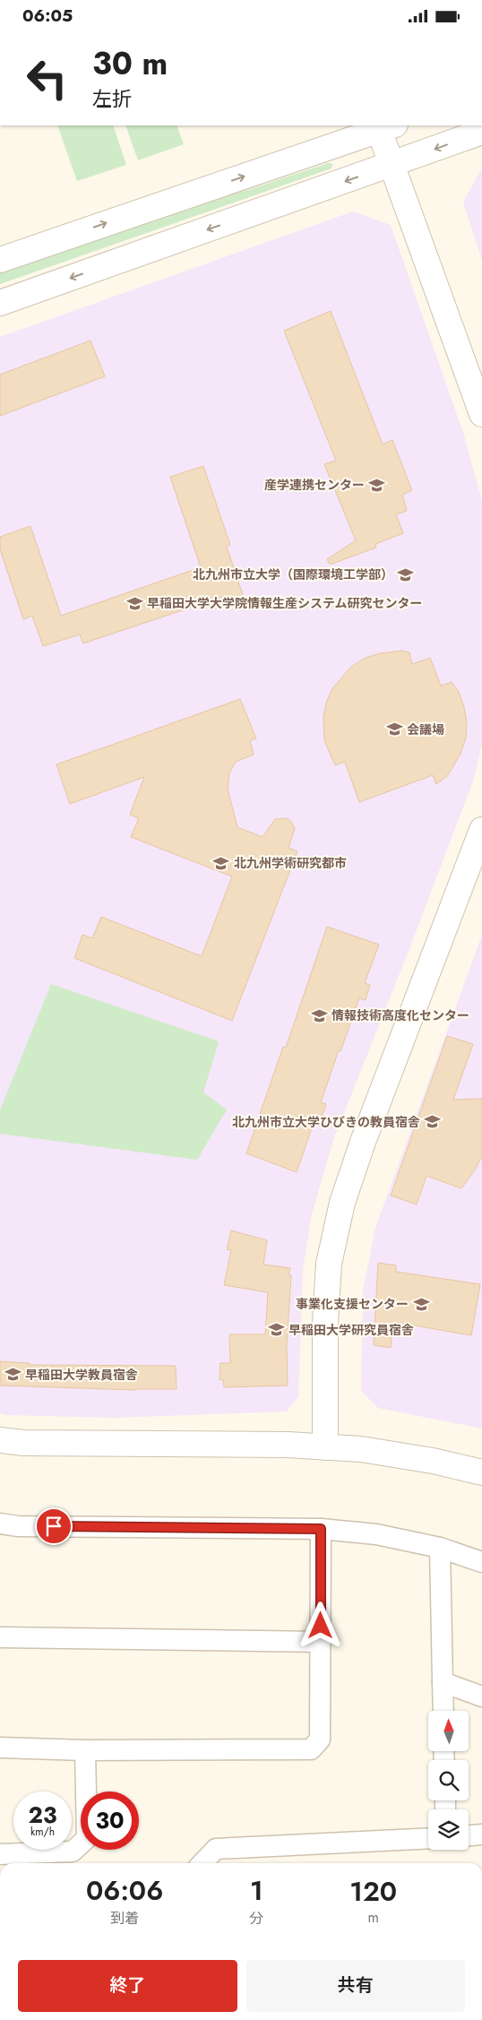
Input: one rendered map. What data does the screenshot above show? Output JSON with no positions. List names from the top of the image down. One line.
{"places":{"school or university":["産学連携センター","北九州市立大学（国際環境工学部）","早稲田大学大学院情報生産システム研究センター","会議場","北九州学術研究都市","情報技術高度化センター","北九州市立大学ひびきの教員宿舎","事業化支援センター","早稲田大学研究員宿舎","早稲田大学教員宿舎"]},"north":"top","page":{"status":"06:05","turn":["30 m","左折"],"speed":"23 km/h","limit":"30","eta":["06:06","到着","1","分","120","m"],"buttons":["終了","共有"]}}
